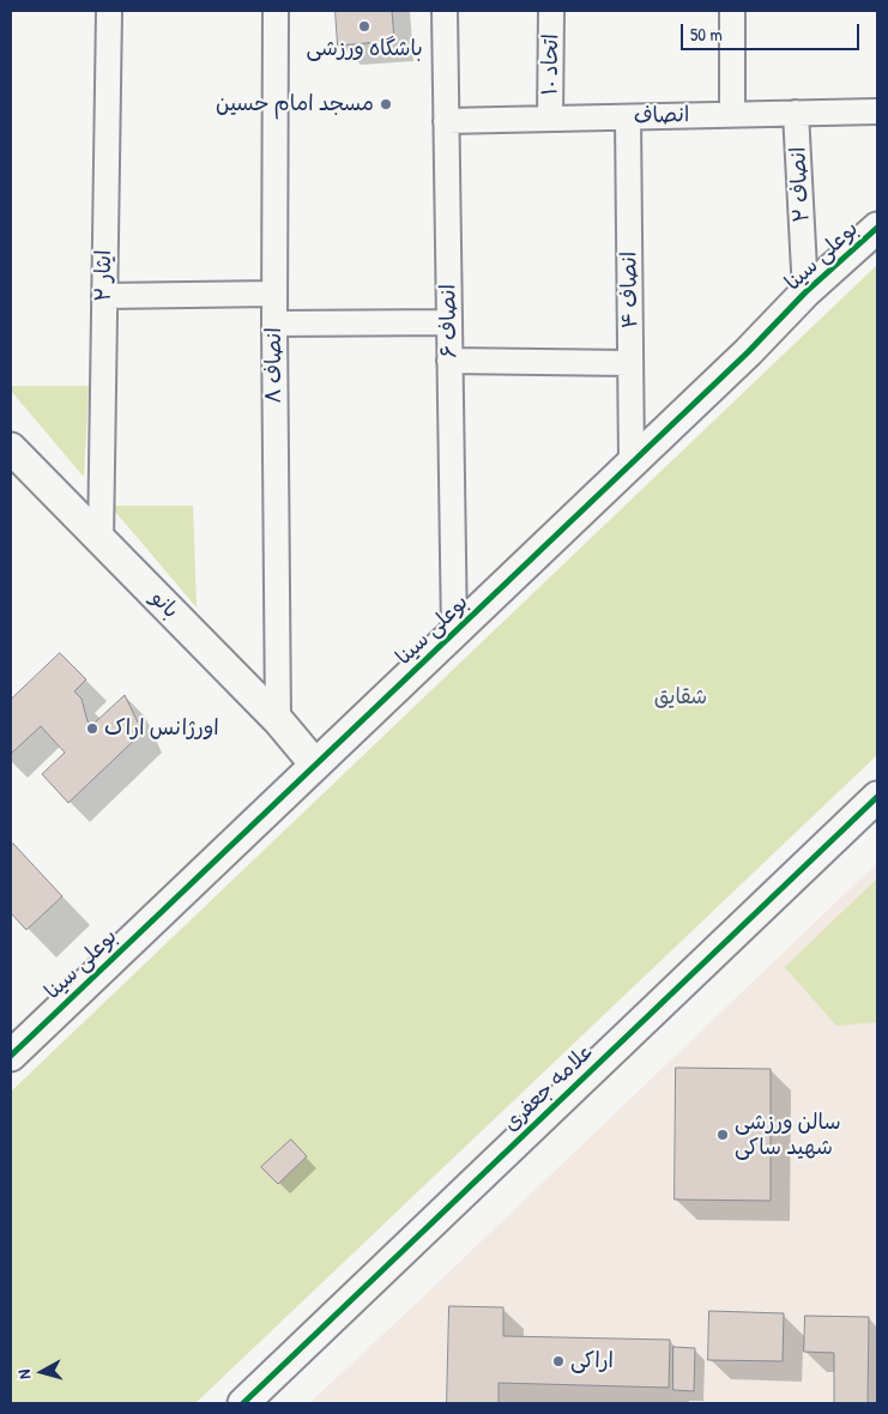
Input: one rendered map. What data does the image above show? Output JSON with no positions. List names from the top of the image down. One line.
{"streets":{"street":["اتحاد ۱۰","انصاف","انصاف ۲","بوعلی سینا","ایثار ۲","انصاف ۴","انصاف ۶","انصاف ۸","بانو","علامه جعفری"]},"crossings":[["اتحاد ۱۰","انصاف"],["انصاف","انصاف ۲"],["انصاف","انصاف ۴"],["انصاف","انصاف ۶"],["انصاف ۲","بوعلی سینا"],["بوعلی سینا","انصاف ۴"],["بوعلی سینا","انصاف ۶"],["بوعلی سینا","بانو"],["ایثار ۲","بانو"],["انصاف ۸","بانو"]],"parks":["شقایق"],"places":["باشگاه ورزشی","مسجد امام حسین","اورژانس اراک","سالن ورزشی شهید ساکی","اراکی"],"scale_bar":"50 m","north":"left"}
